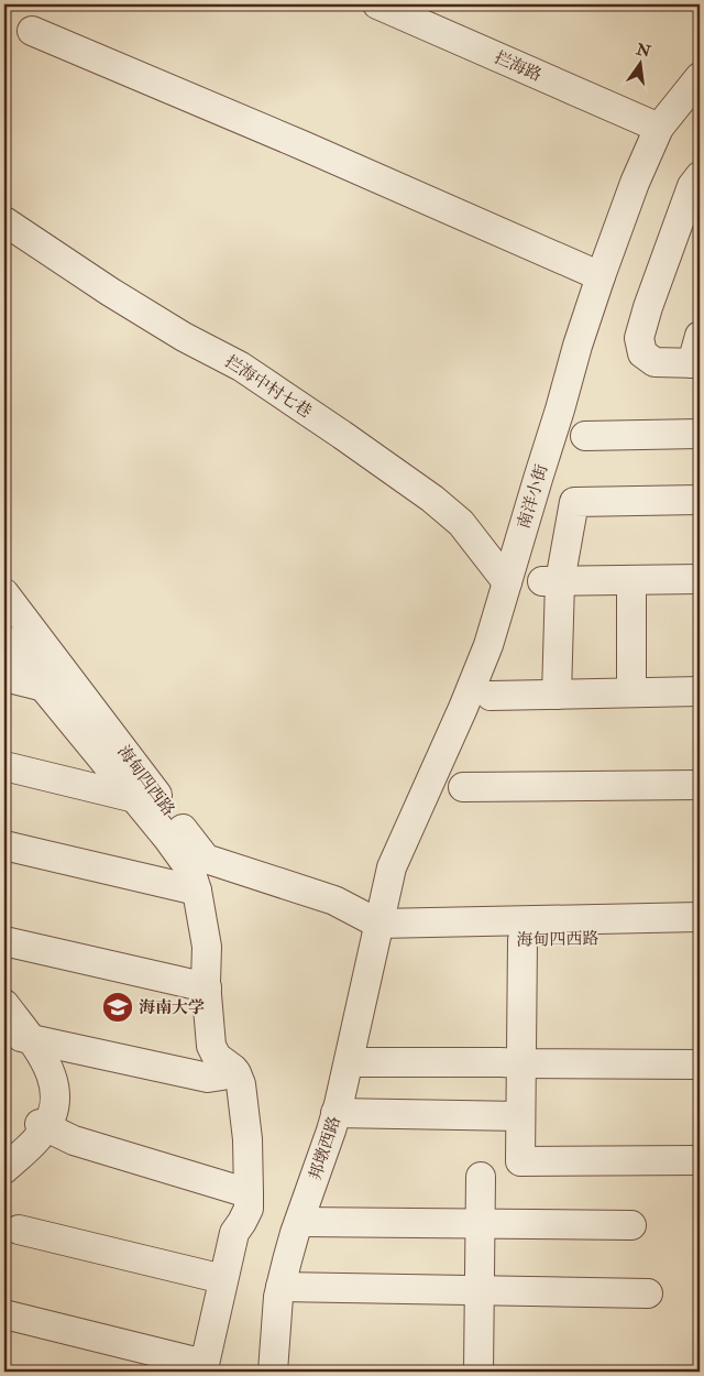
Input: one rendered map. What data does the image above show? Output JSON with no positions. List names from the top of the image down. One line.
{"streets":{"street":["拦海路","拦海中村七巷","南洋小街","海甸四西路","邦墩西路"]},"crossings":[["拦海路","南洋小街"],["拦海中村七巷","南洋小街"],["南洋小街","海甸四西路"],["南洋小街","邦墩西路"],["海甸四西路","邦墩西路"]],"places":{"school or university":["海南大学"]},"north":"top"}
